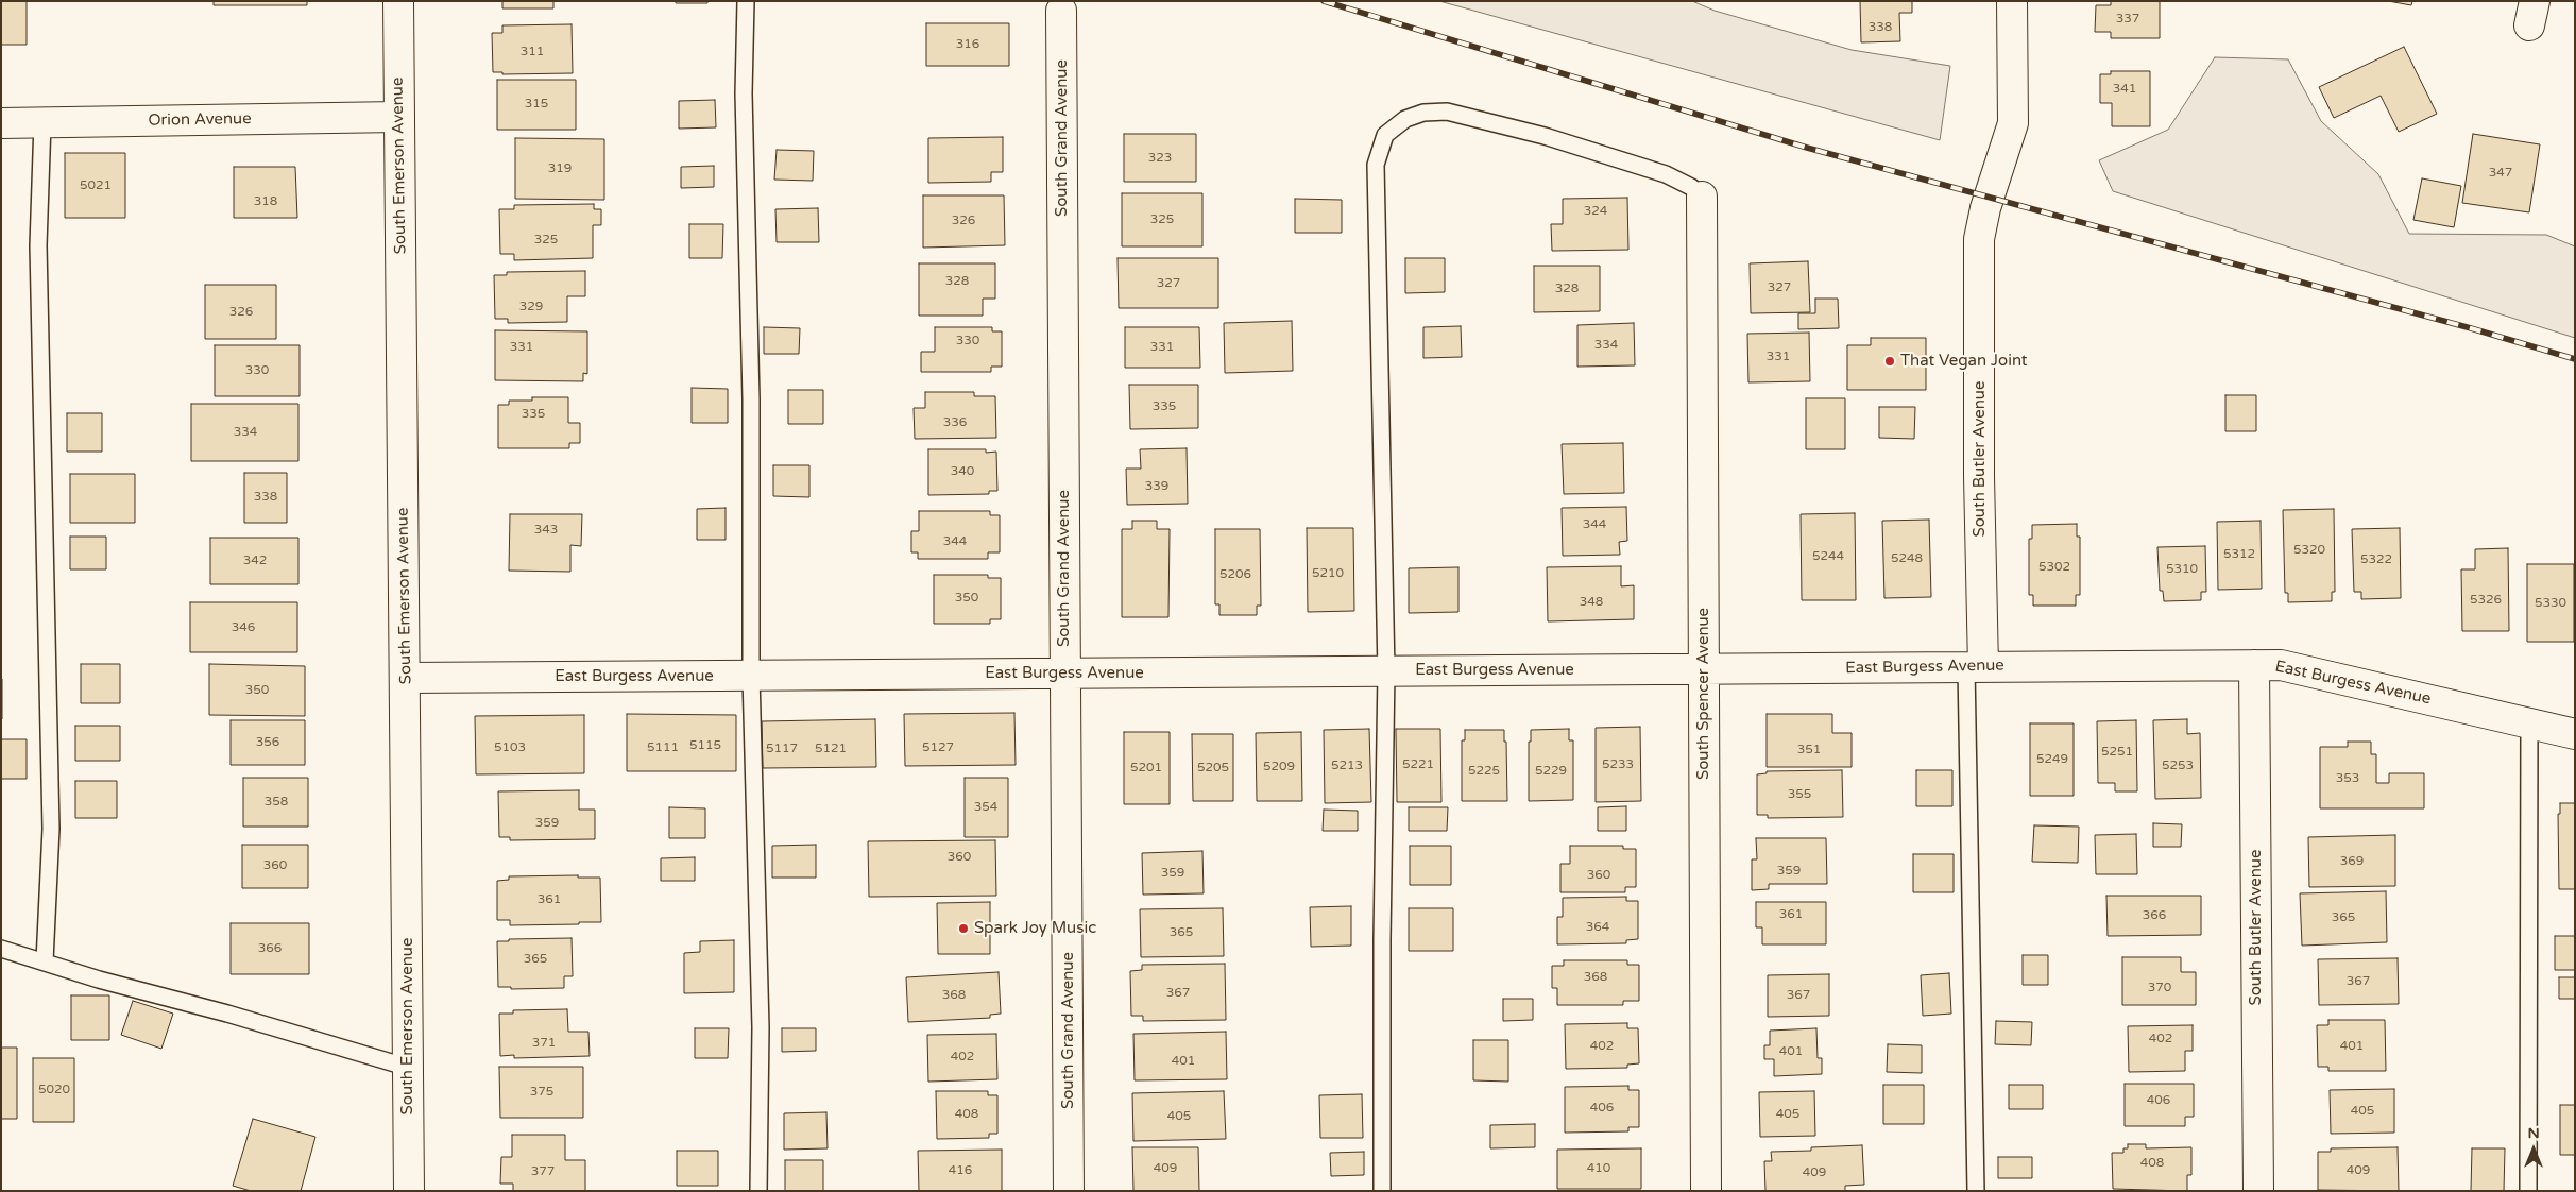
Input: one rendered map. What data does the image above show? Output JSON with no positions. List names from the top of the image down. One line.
{"streets":{"street":["Orion Avenue","South Grand Avenue","South Emerson Avenue","South Butler Avenue","East Burgess Avenue","South Spencer Avenue"]},"crossings":[["Orion Avenue","South Emerson Avenue"],["South Grand Avenue","East Burgess Avenue"],["South Emerson Avenue","East Burgess Avenue"],["South Butler Avenue","East Burgess Avenue"],["East Burgess Avenue","South Spencer Avenue"]],"places":["That Vegan Joint","Spark Joy Music"],"house_numbers":["337","338","316","311","341","315","323","319","347","5021","318","324","325","326","325","328","327","327","328","329","326","330","334","331","331","331","330","335","335","336","334","340","339","338","344","343","344","5320","5312","5244","5248","5322","342","5302","5310","5210","5206","350","5326","348","5330","346","350","356","5115","5103","5111","5127","5117","5121","351","5251","5249","5221","5233","5213","5253","5209","5201","5205","5225","5229","353","355","358","354","359","360","369","360","359","359","360","361","361","366","365","364","365","366","365","368","367","370","367","368","367","402","371","402","401","401","402","401","5020","375","406","406","405","408","405","405","408","409","410","416","409","377","409"],"north":"top"}
